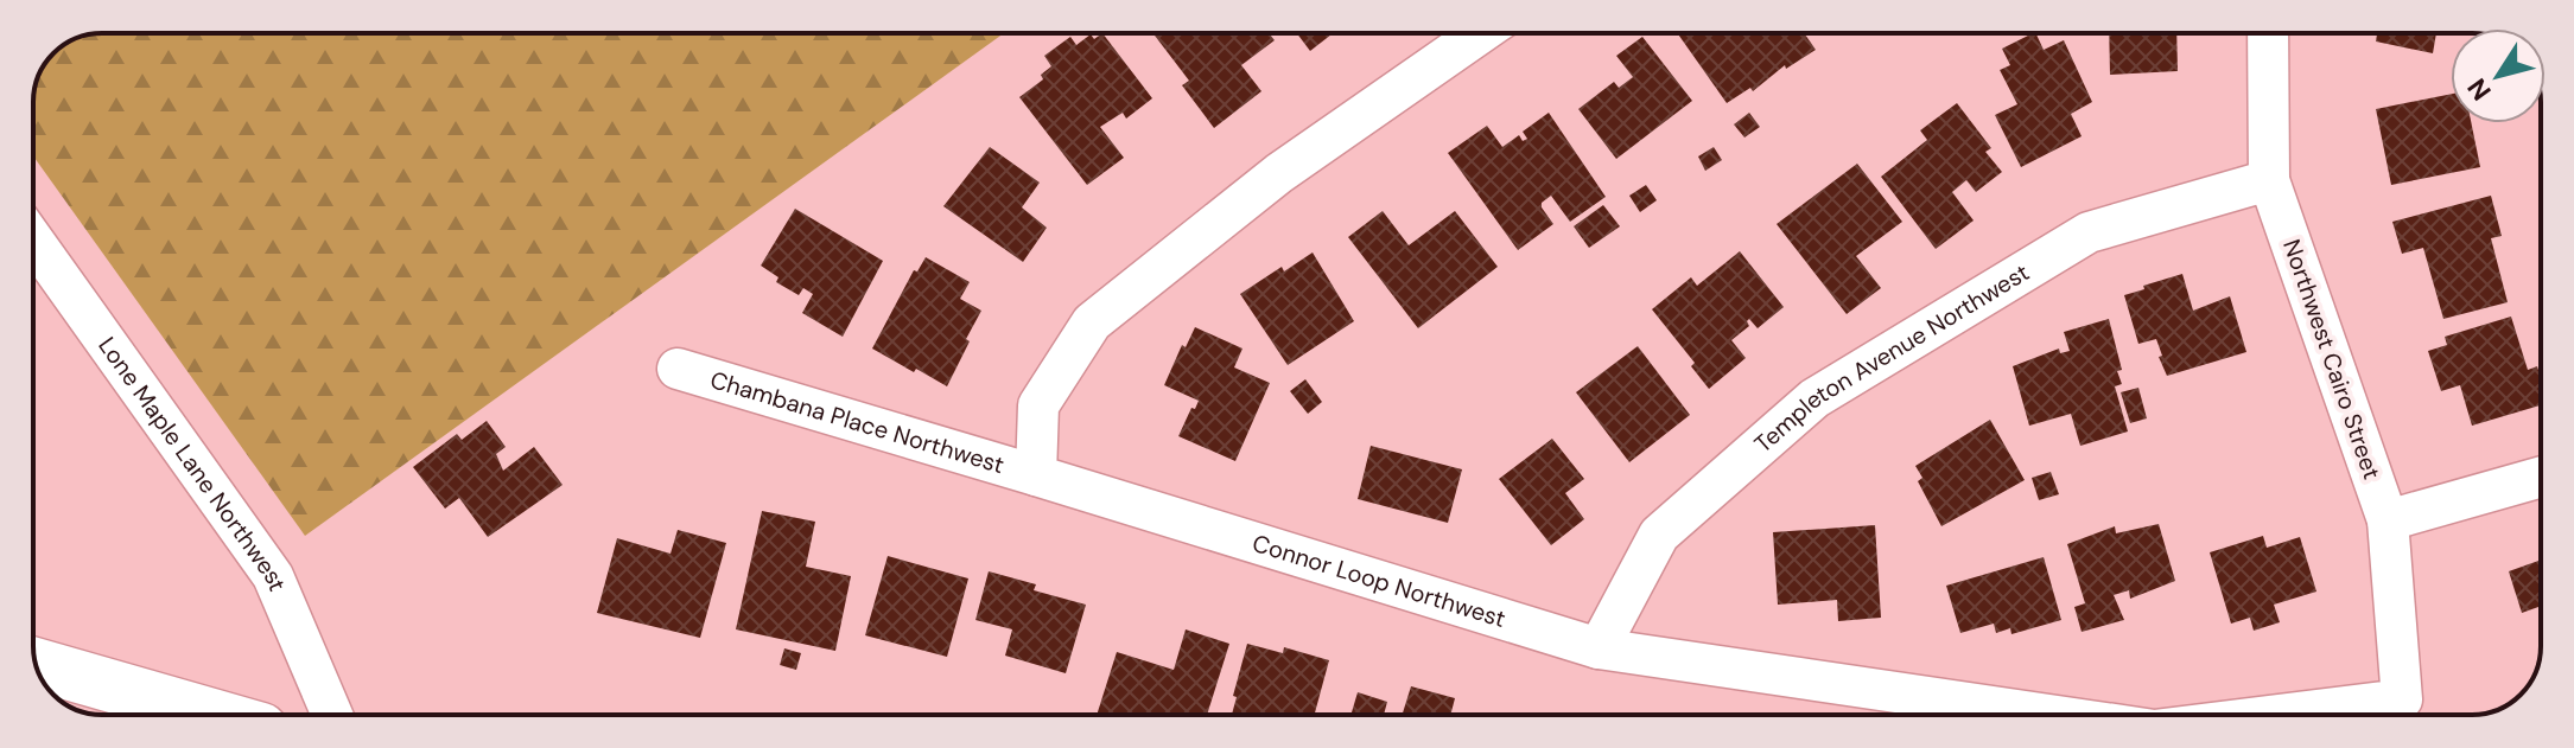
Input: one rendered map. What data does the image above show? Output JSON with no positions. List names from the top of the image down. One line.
{"streets":{"street":["Templeton Avenue Northwest","Northwest Cairo Street","Chambana Place Northwest","Lone Maple Lane Northwest","Connor Loop Northwest"]},"crossings":[["Templeton Avenue Northwest","Northwest Cairo Street"],["Templeton Avenue Northwest","Connor Loop Northwest"],["Northwest Cairo Street","Connor Loop Northwest"],["Chambana Place Northwest","Connor Loop Northwest"]],"north":"bottom left"}
